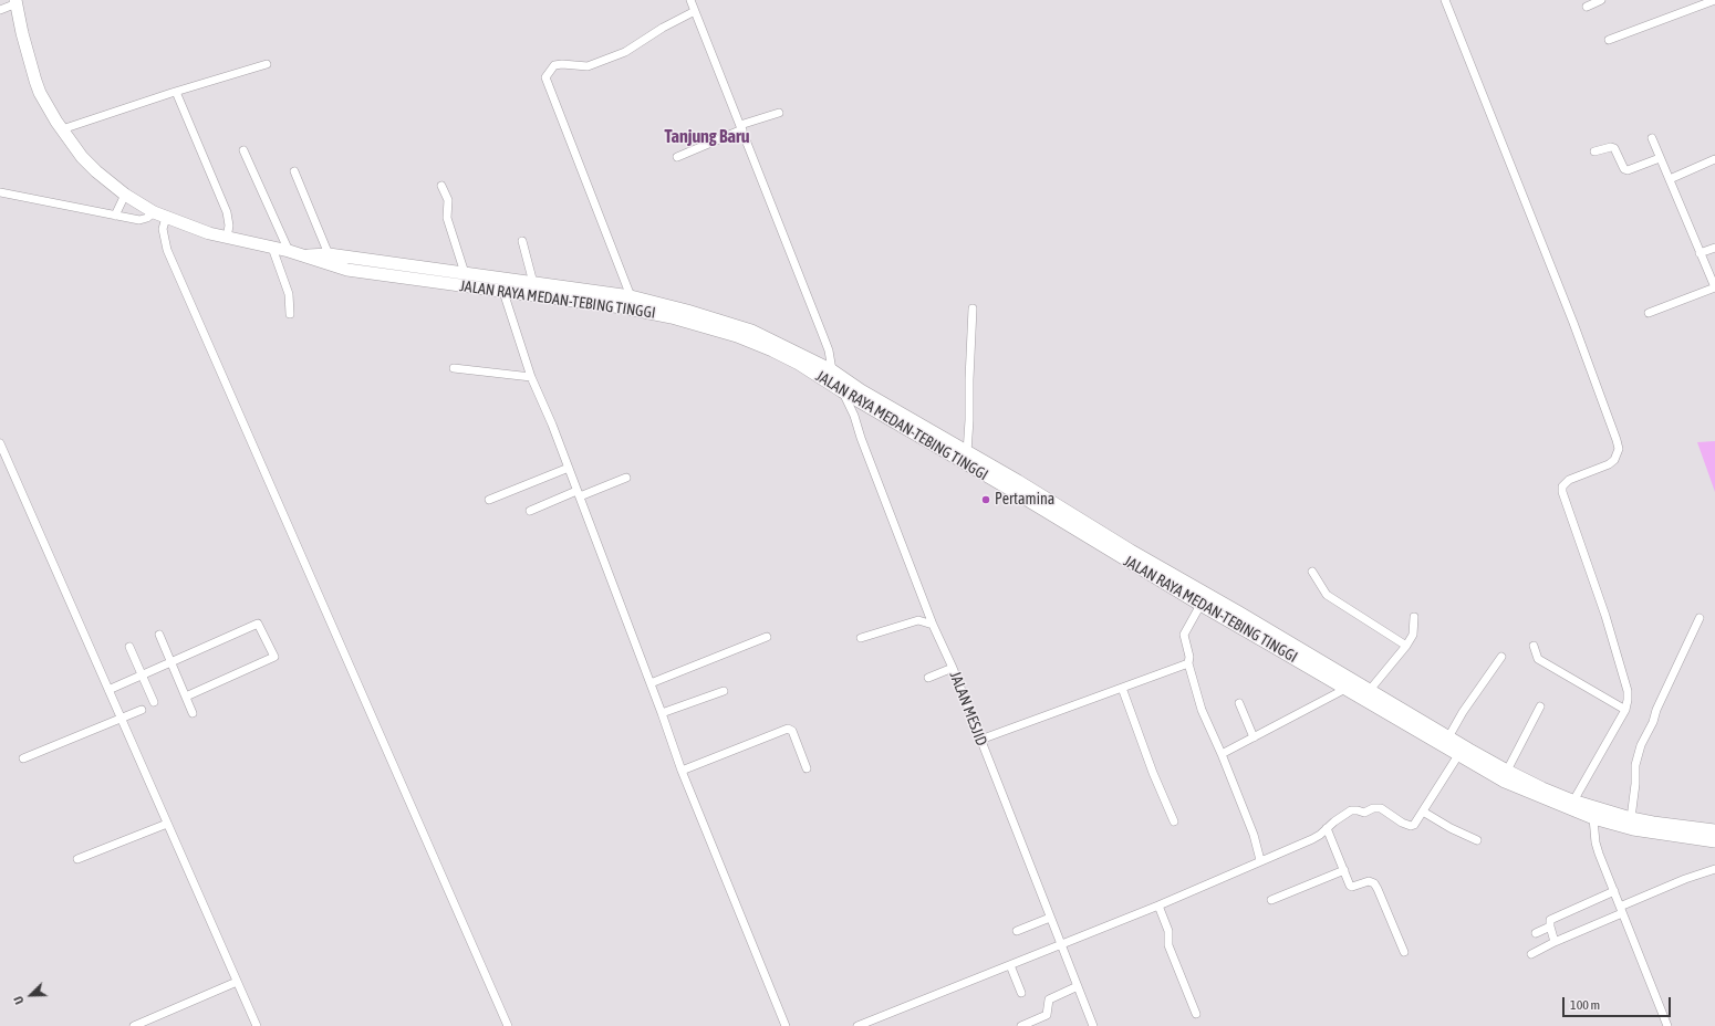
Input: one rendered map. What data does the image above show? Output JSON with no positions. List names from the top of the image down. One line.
{"streets":{"highway":["JALAN RAYA MEDAN-TEBING TINGGI"],"street":["JALAN MESJID"]},"crossings":[["JALAN RAYA MEDAN-TEBING TINGGI","JALAN MESJID"]],"districts":["Tanjung Baru"],"places":["Pertamina"],"scale_bar":"100 m","north":"bottom left"}
